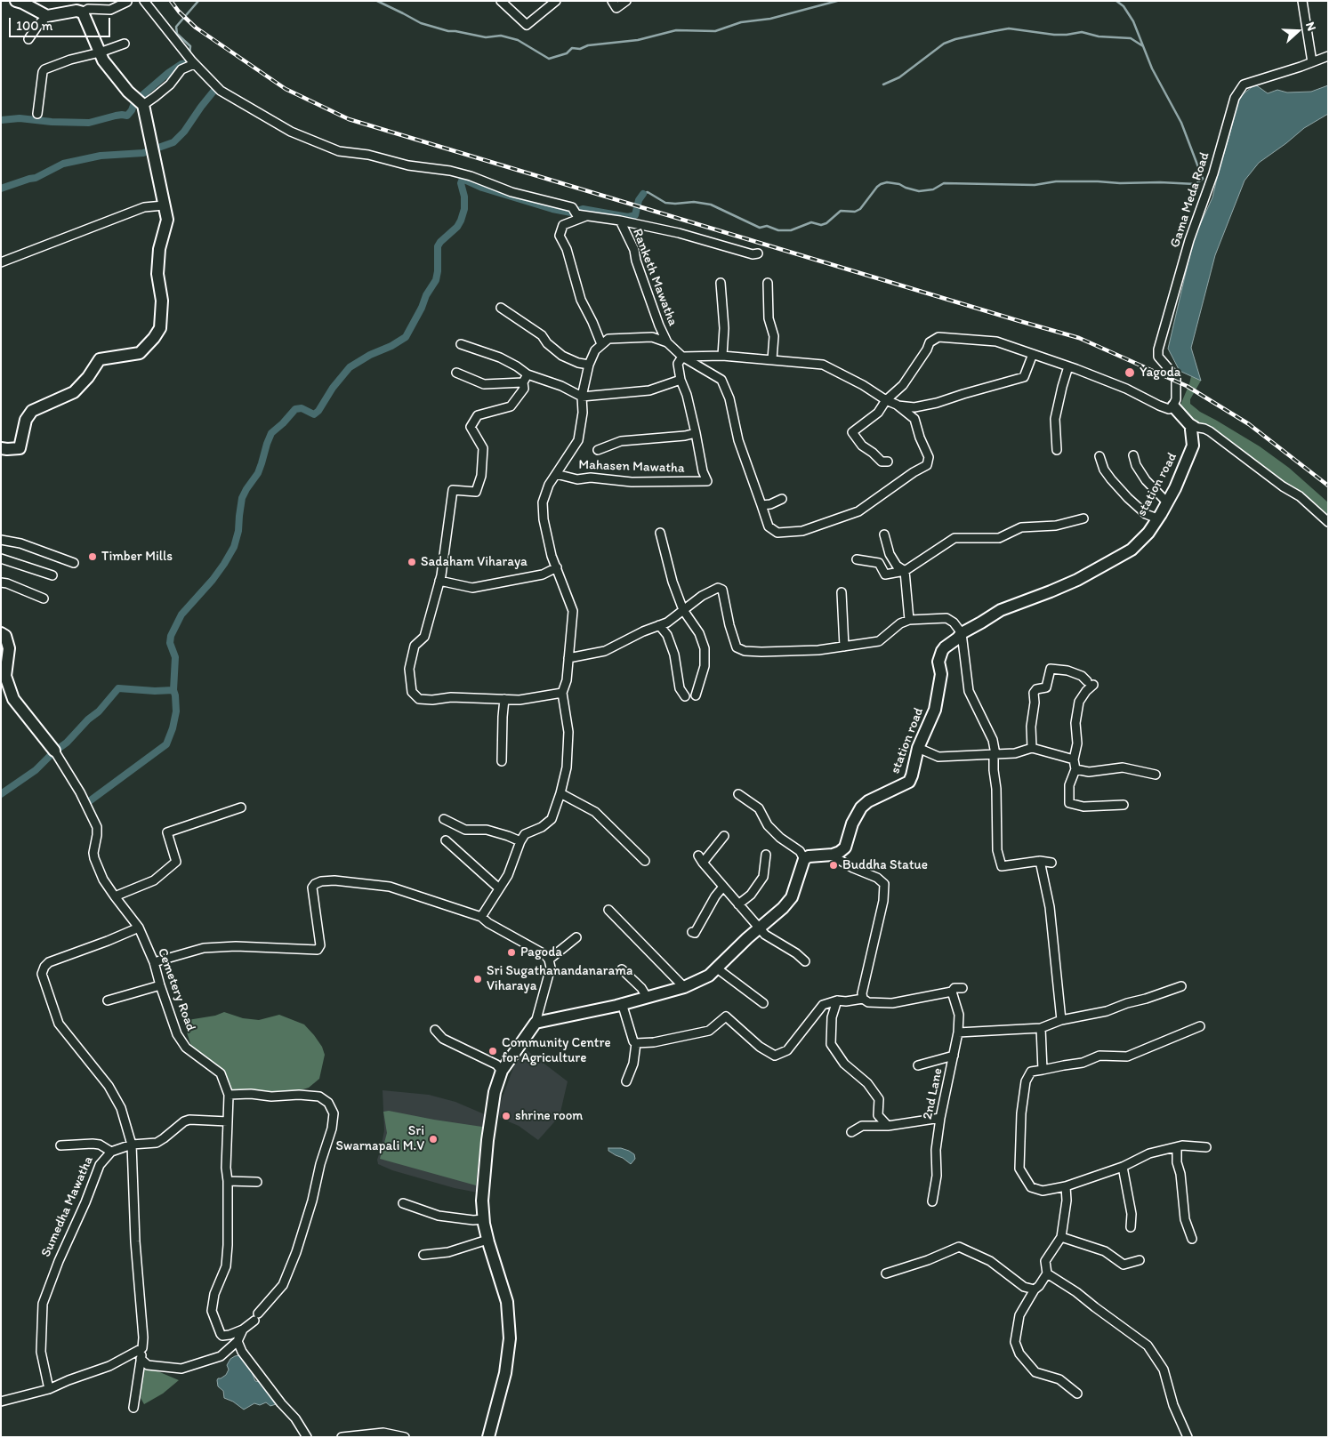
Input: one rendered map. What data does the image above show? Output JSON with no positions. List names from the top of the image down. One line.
{"streets":{"street":["Gama Meda Road","Ranketh Mawatha","Mahasen Mawatha","station road","Cemetery Road","2nd Lane","Sumedha Mawatha"]},"places":["Yagoda","Timber Mills","Sadaham Viharaya","Buddha Statue","Pagoda","Sri Sugathanandanarama Viharaya","Community Centre for Agriculture","shrine room","Sri Swarnapali M.V"],"scale_bar":"100 m","north":"right"}
